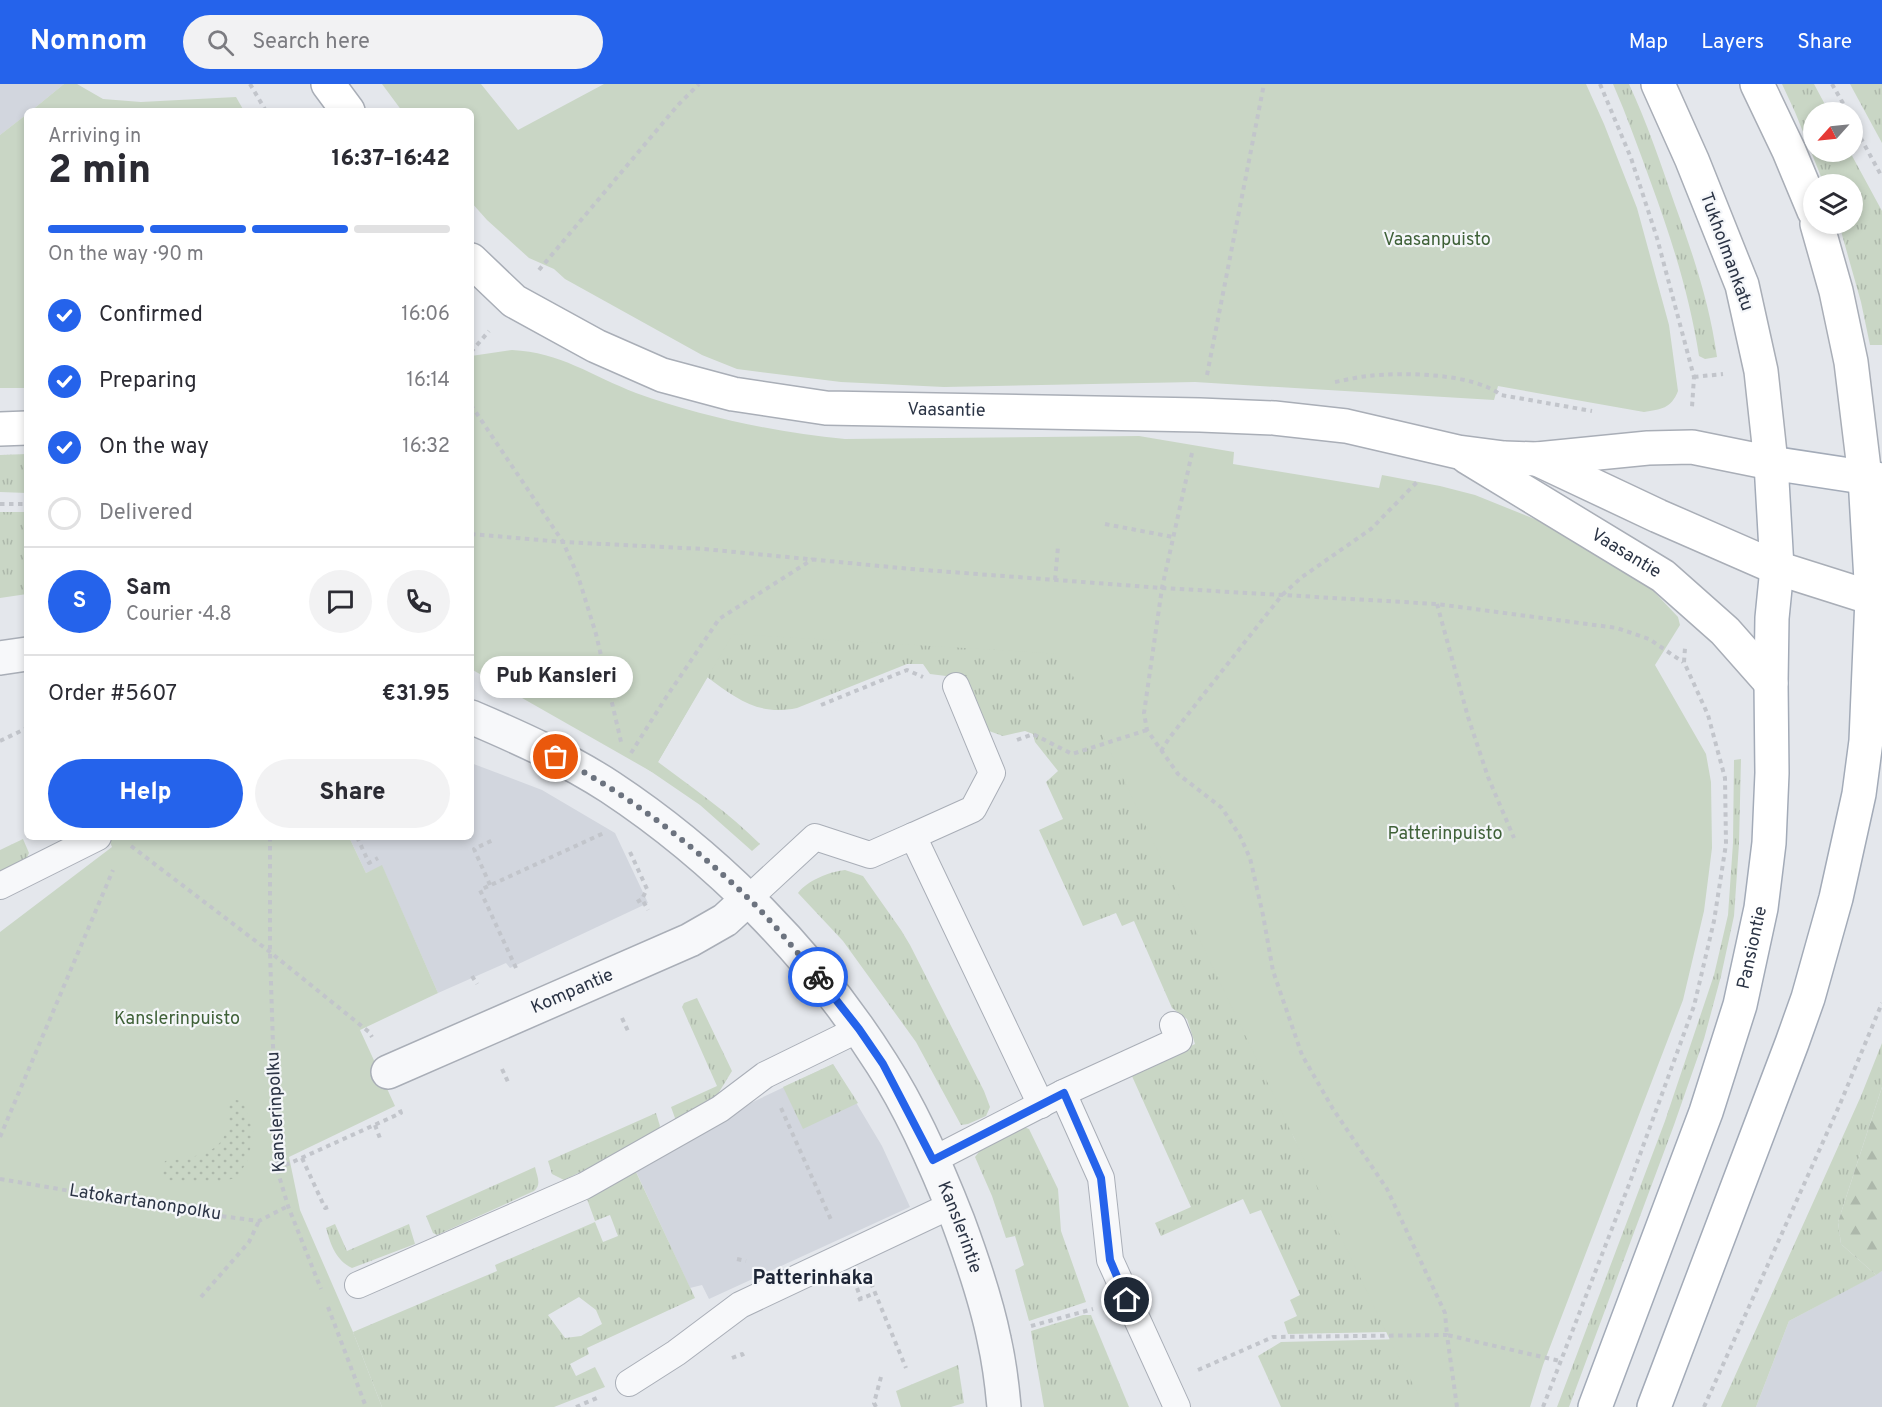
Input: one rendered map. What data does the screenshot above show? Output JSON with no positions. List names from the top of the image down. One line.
{"streets":{"main road":["Tukholmankatu","Vaasantie","Pansiontie"],"street":["Kompantie","Kanslerintie"],"path":["Kanslerinpolku","Latokartanonpolku"]},"crossings":[["Tukholmankatu","Vaasantie"],["Tukholmankatu","Pansiontie"],["Vaasantie","Pansiontie"],["Kompantie","Kanslerintie"]],"districts":["Patterinhaka"],"parks":["Vaasanpuisto","Patterinpuisto","Kanslerinpuisto"],"places":["Pub Kansleri"],"north":"bottom left","page":{"header":"Nomnom","search":"Search here","nav":["Map","Layers","Share"],"heading":["2 min","Arriving in","16:37–16:42"],"panel":["Sam","Courier · 4.8","Order #5607","€31.95"],"bar":"On the way · 90 m","list":[["Confirmed","16:06"],["Preparing","16:14"],["On the way","16:32"],"Delivered"],"round":"S","bubble":"Pub Kansleri","buttons":["Help","Share"]}}
